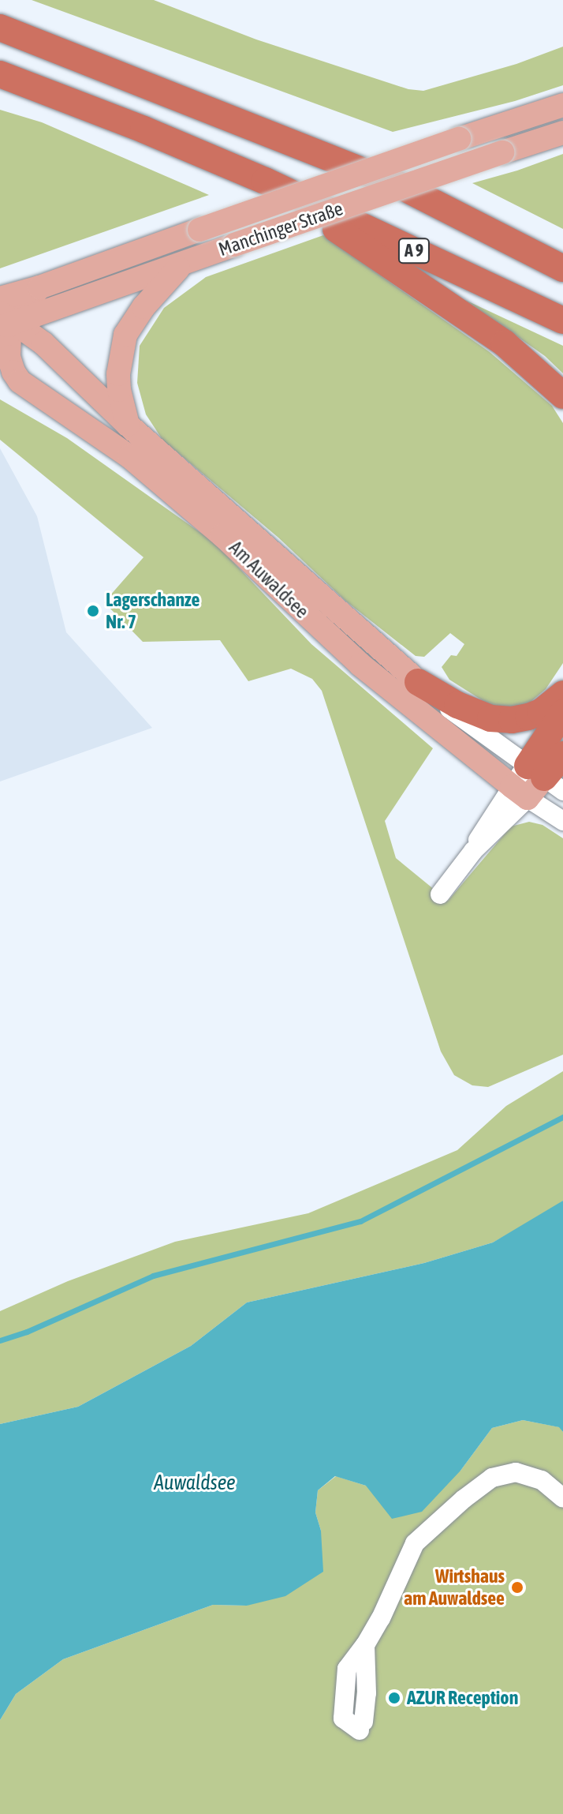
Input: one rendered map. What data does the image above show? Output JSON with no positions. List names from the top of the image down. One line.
{"streets":{"highway":["A 9"],"main road":["Manchinger Straße","Am Auwaldsee"]},"crossings":[["Manchinger Straße","Am Auwaldsee"]],"water":["Auwaldsee"],"places":["Lagerschanze Nr. 7","Wirtshaus am Auwaldsee","AZUR Reception"]}
